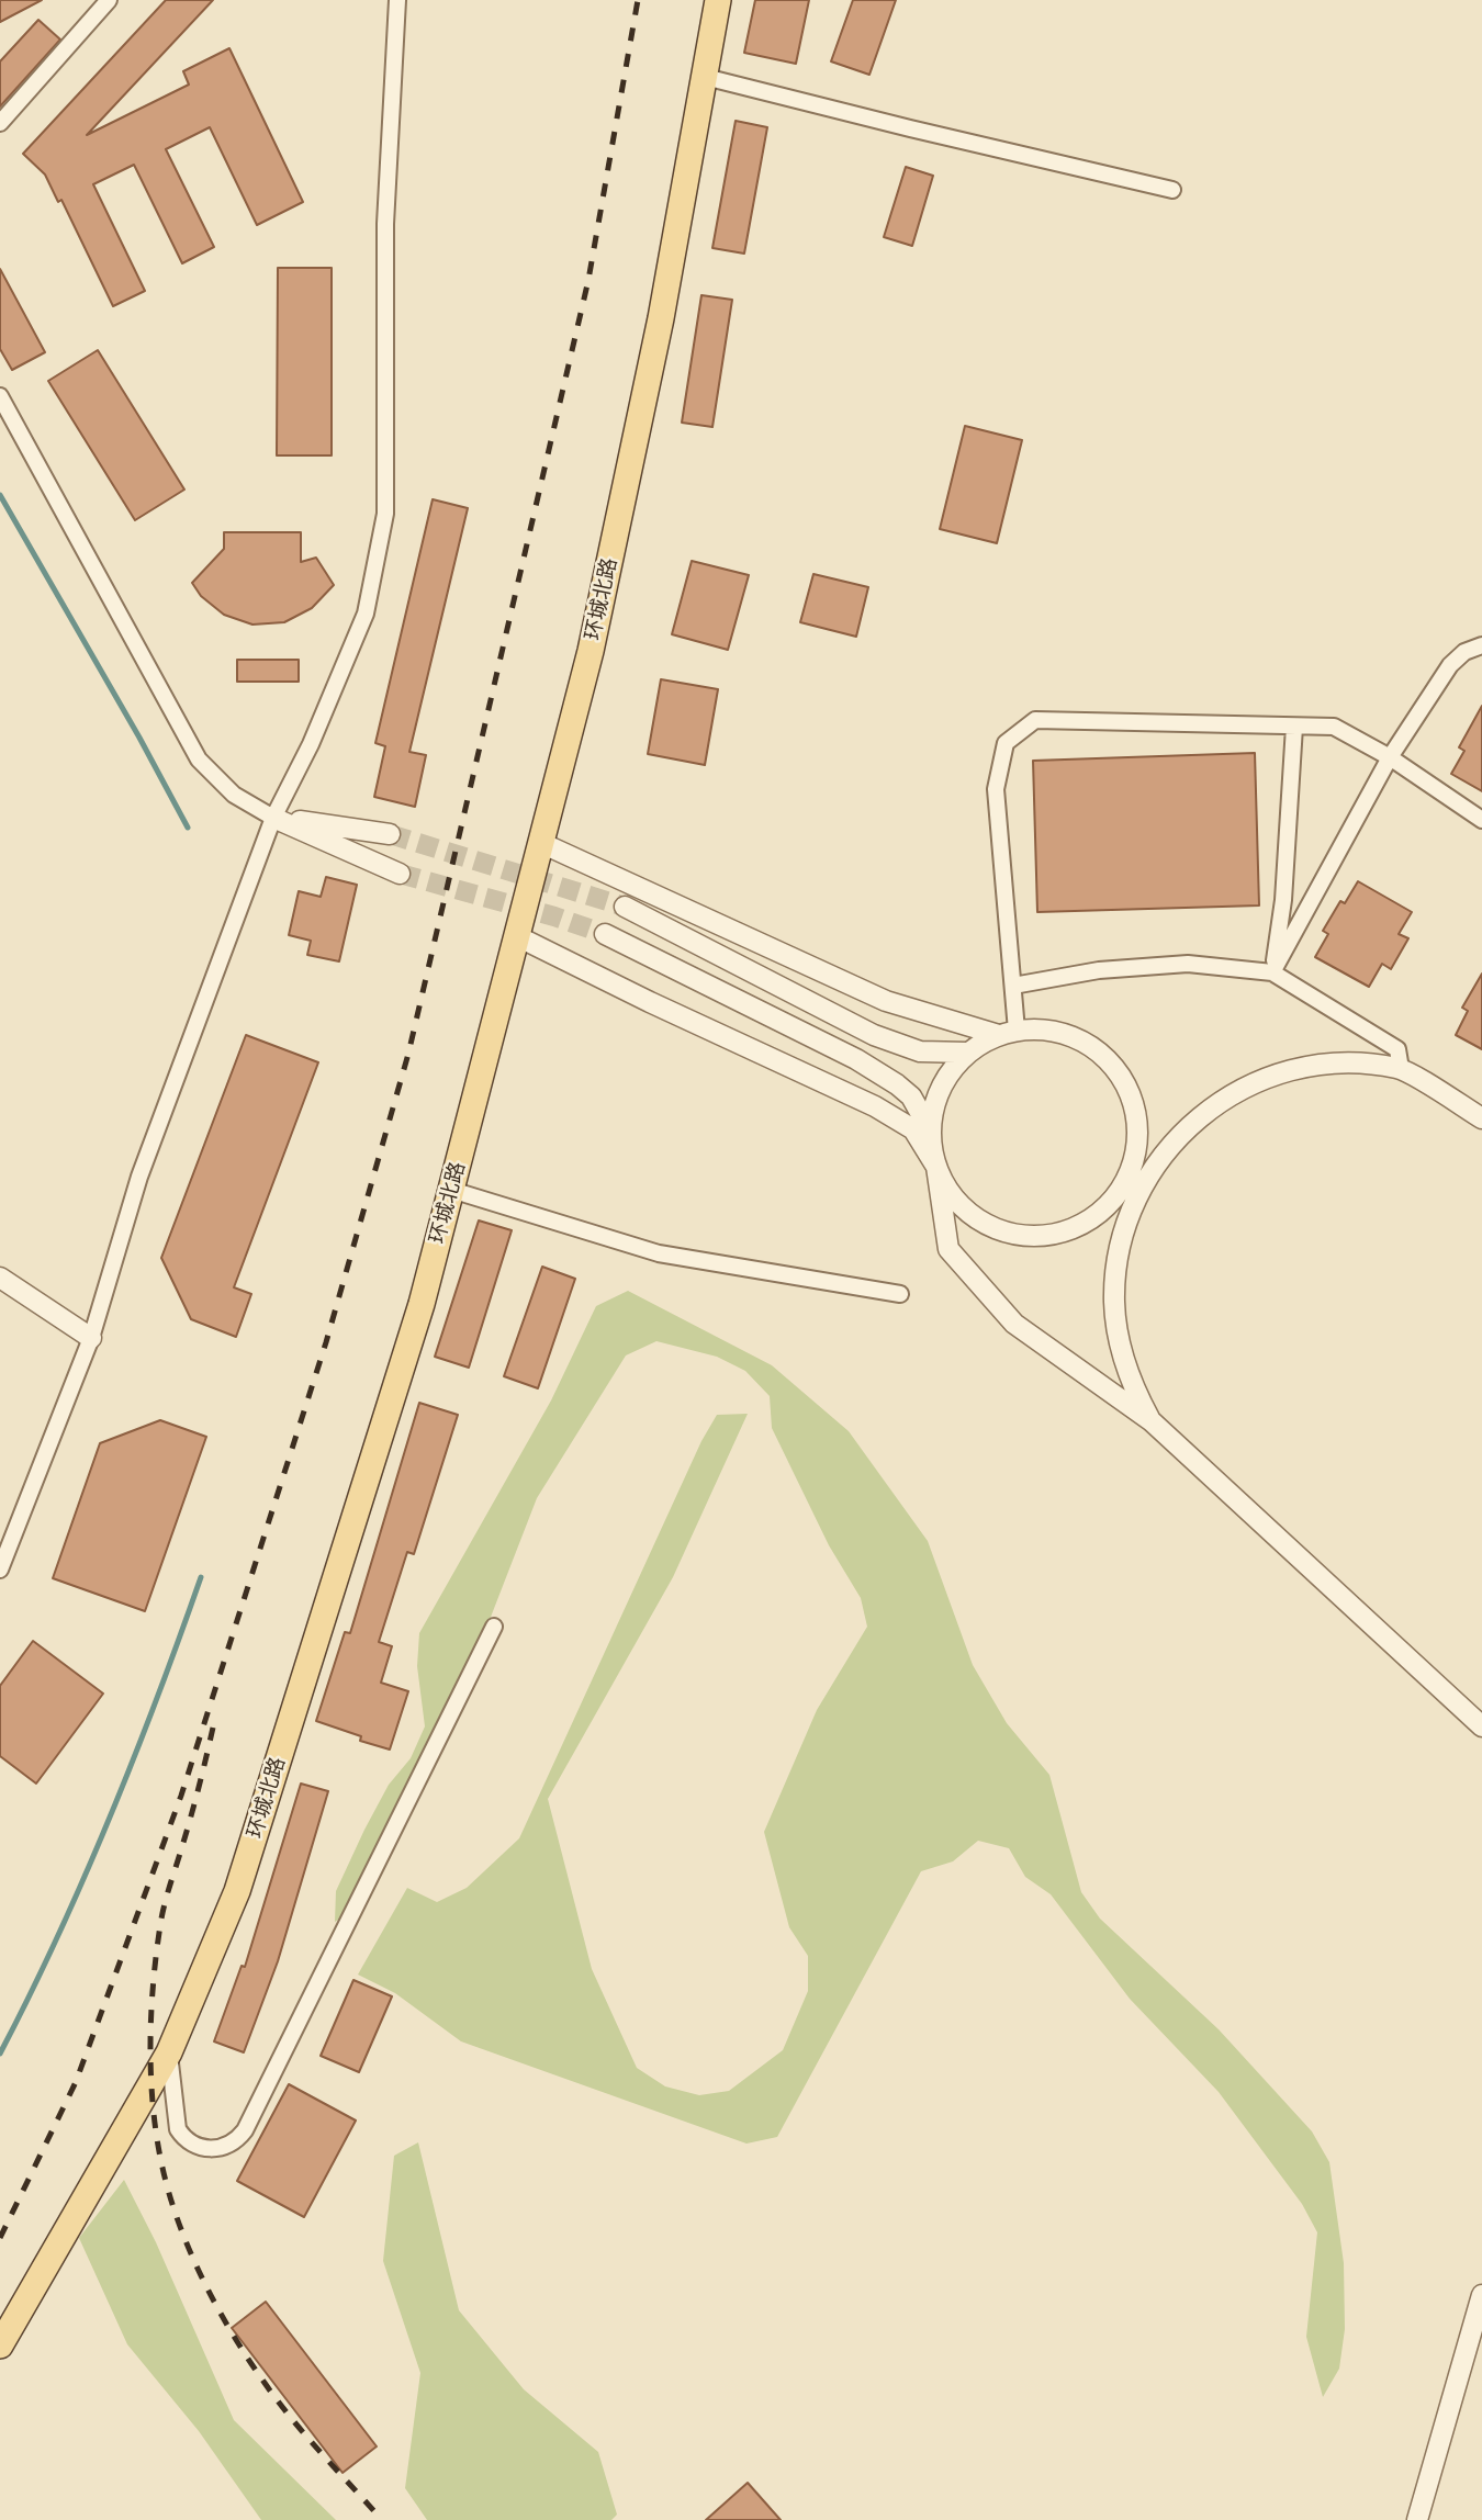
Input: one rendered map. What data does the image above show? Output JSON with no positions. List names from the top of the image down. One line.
{"streets":{"main road":["环城北路"]}}
